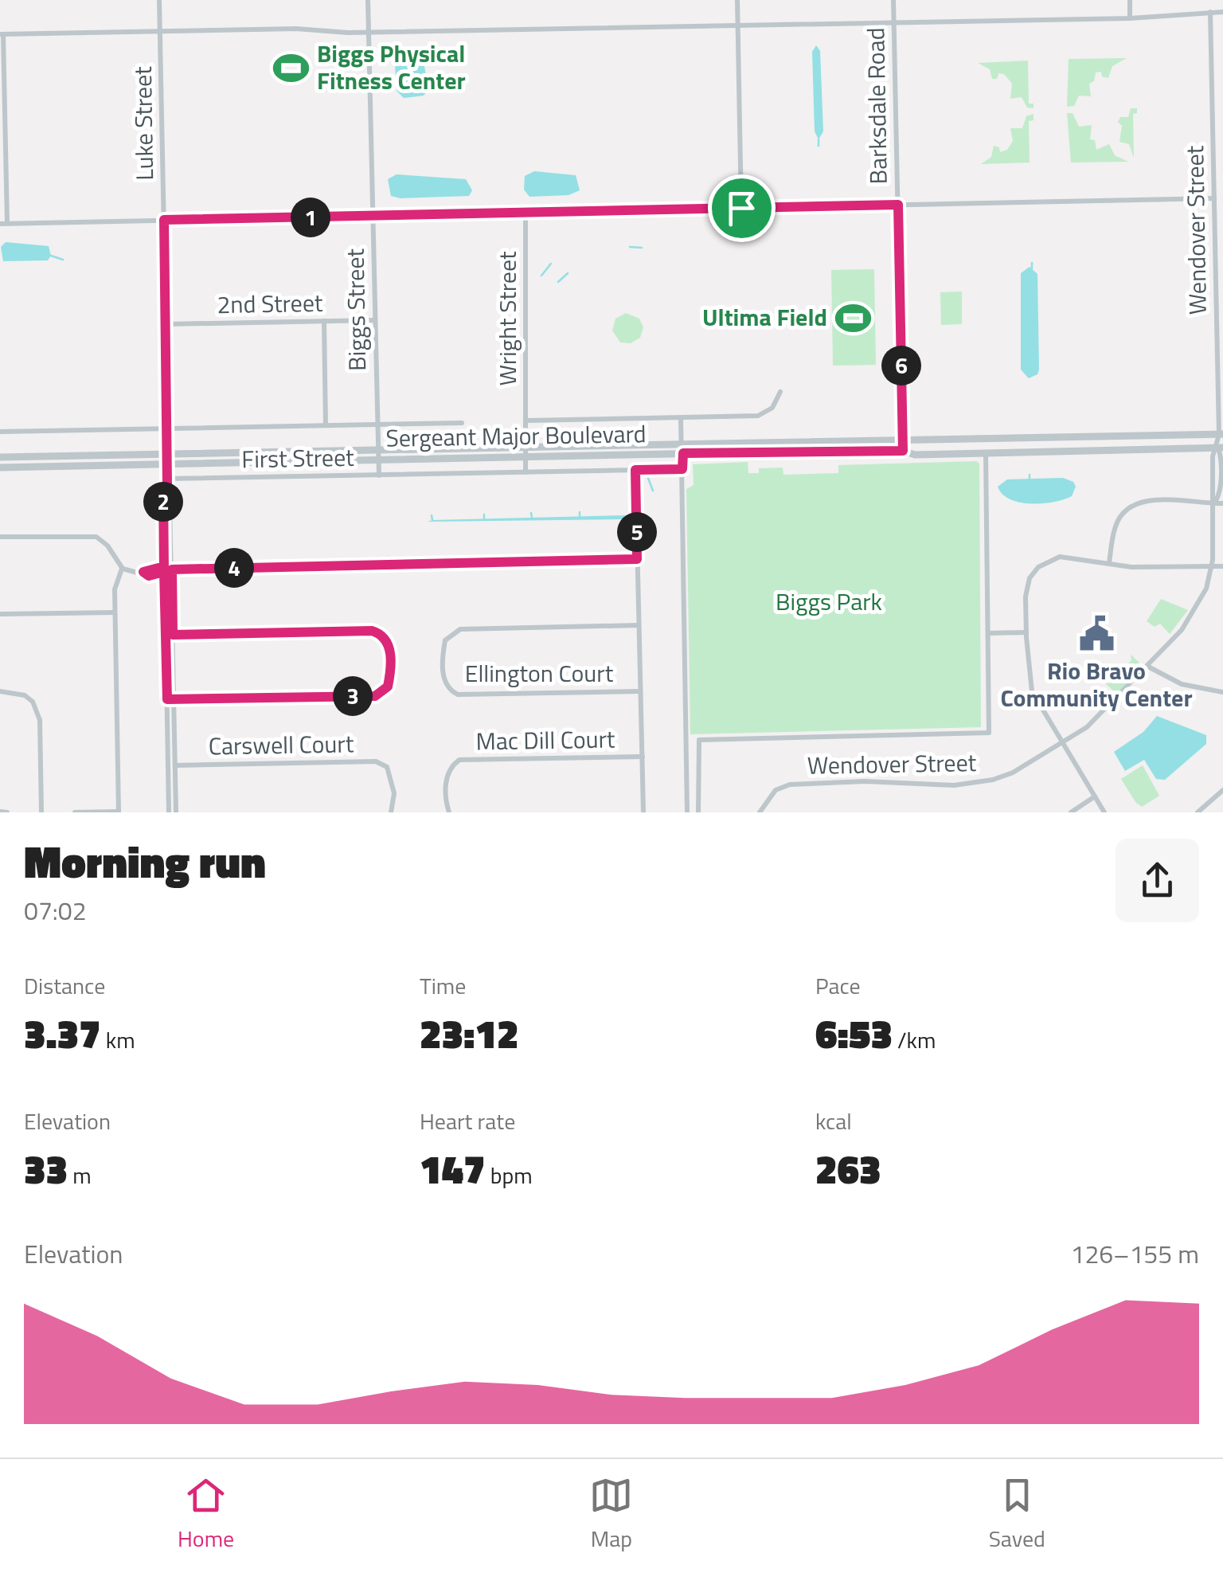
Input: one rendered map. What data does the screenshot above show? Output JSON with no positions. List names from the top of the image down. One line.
{"streets":{"street":["Barksdale Road","Luke Street","Wendover Street","2nd Street","Biggs Street","Wright Street","Sergeant Major Boulevard","First Street","Ellington Court","Mac Dill Court","Carswell Court"]},"crossings":[["Barksdale Road","Sergeant Major Boulevard"],["Luke Street","2nd Street"],["Luke Street","Sergeant Major Boulevard"],["Luke Street","First Street"],["Luke Street","Carswell Court"],["Wendover Street","Sergeant Major Boulevard"],["2nd Street","Biggs Street"],["Biggs Street","Sergeant Major Boulevard"],["Biggs Street","First Street"],["Wright Street","Sergeant Major Boulevard"],["Wright Street","First Street"]],"parks":["Biggs Park"],"places":{"sports":["Biggs Physical Fitness Center","Ultima Field"],"public building":["Rio Bravo Community Center"]},"page":{"pins":["1","6","2","5","4","3"],"heading":["Morning run","07:02"],"stats":[["Distance","3.37 km"],["Time","23:12"],["Pace","6:53 /km"],["Elevation","33 m"],["Heart rate","147 bpm"],["kcal","263"]],"chart":["Elevation","126–155 m"],"tabs":["Home","Map","Saved"]}}
